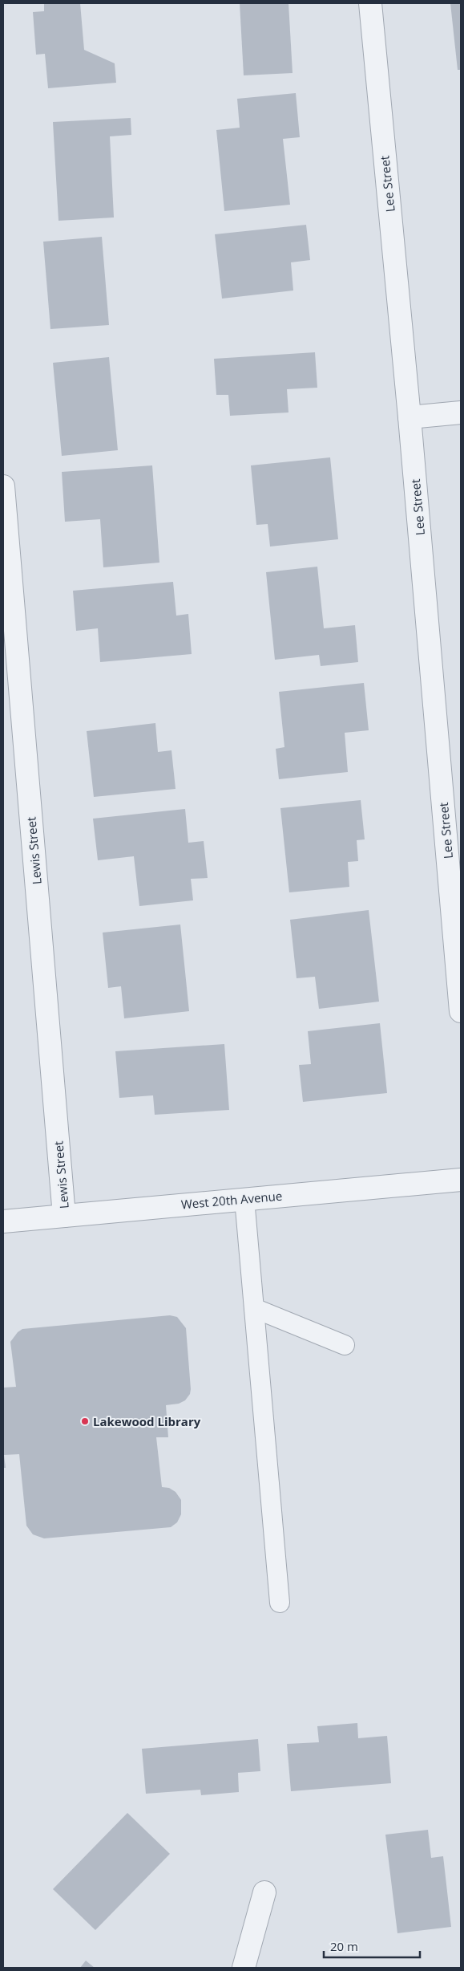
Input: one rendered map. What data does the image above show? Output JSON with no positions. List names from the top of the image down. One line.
{"streets":{"street":["Lee Street","Lewis Street","West 20th Avenue"]},"crossings":[["Lewis Street","West 20th Avenue"]],"places":["Lakewood Library"],"scale_bar":"20 m"}
